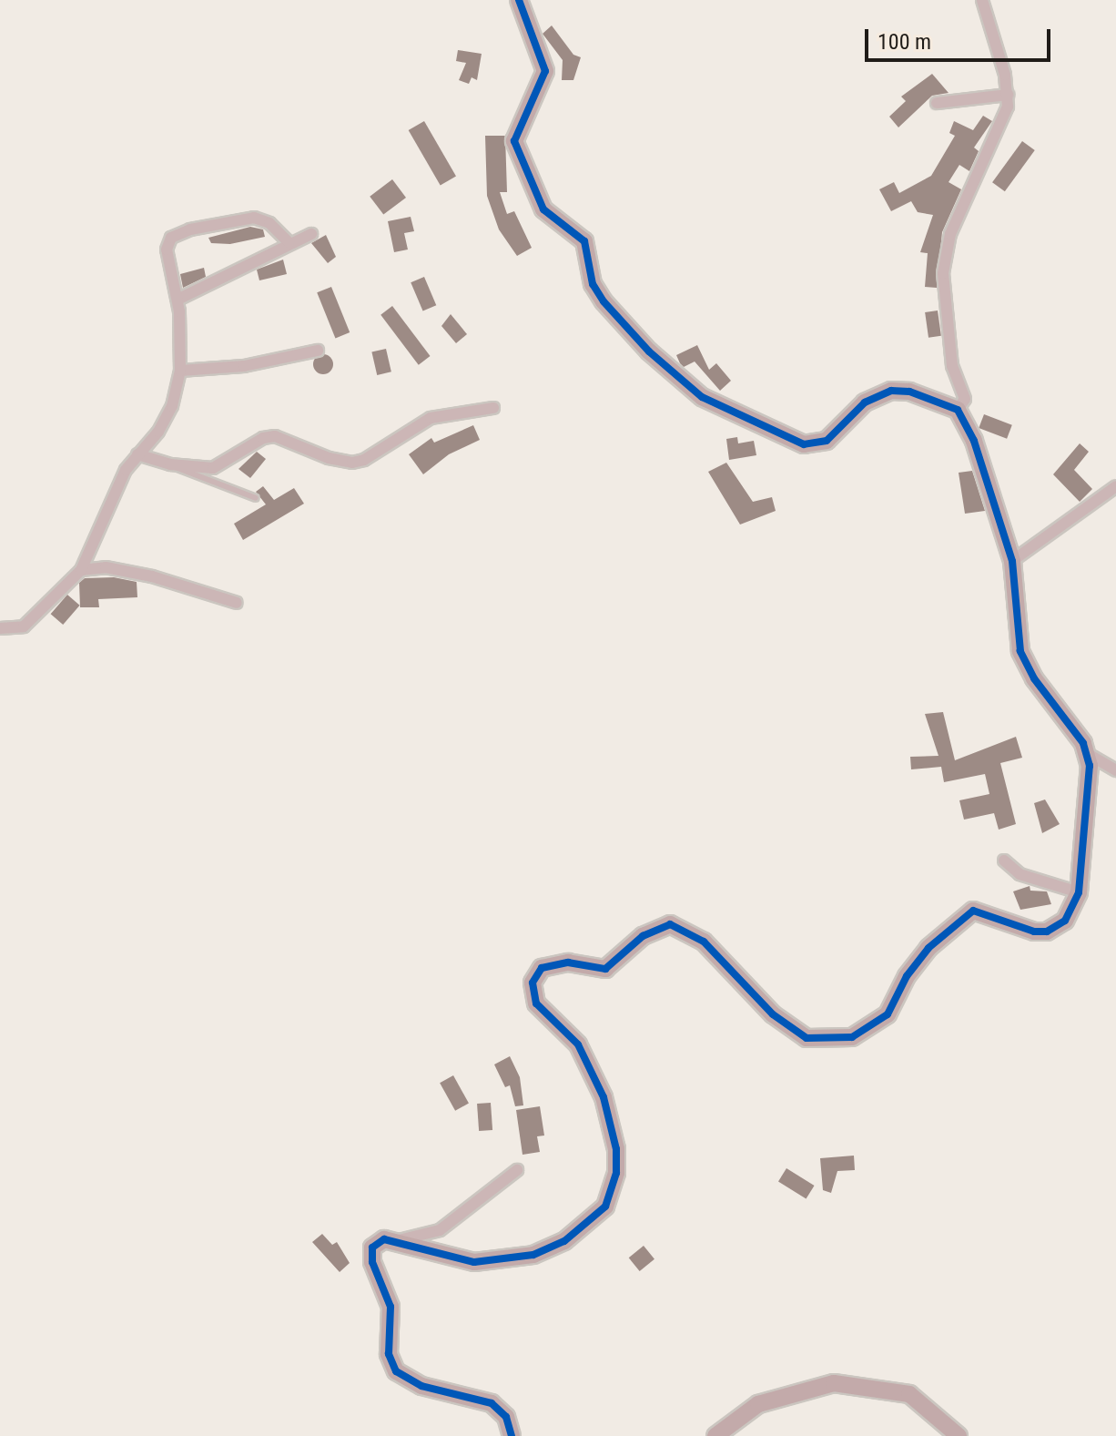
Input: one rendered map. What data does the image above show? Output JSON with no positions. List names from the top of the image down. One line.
{"scale_bar":"100 m"}
